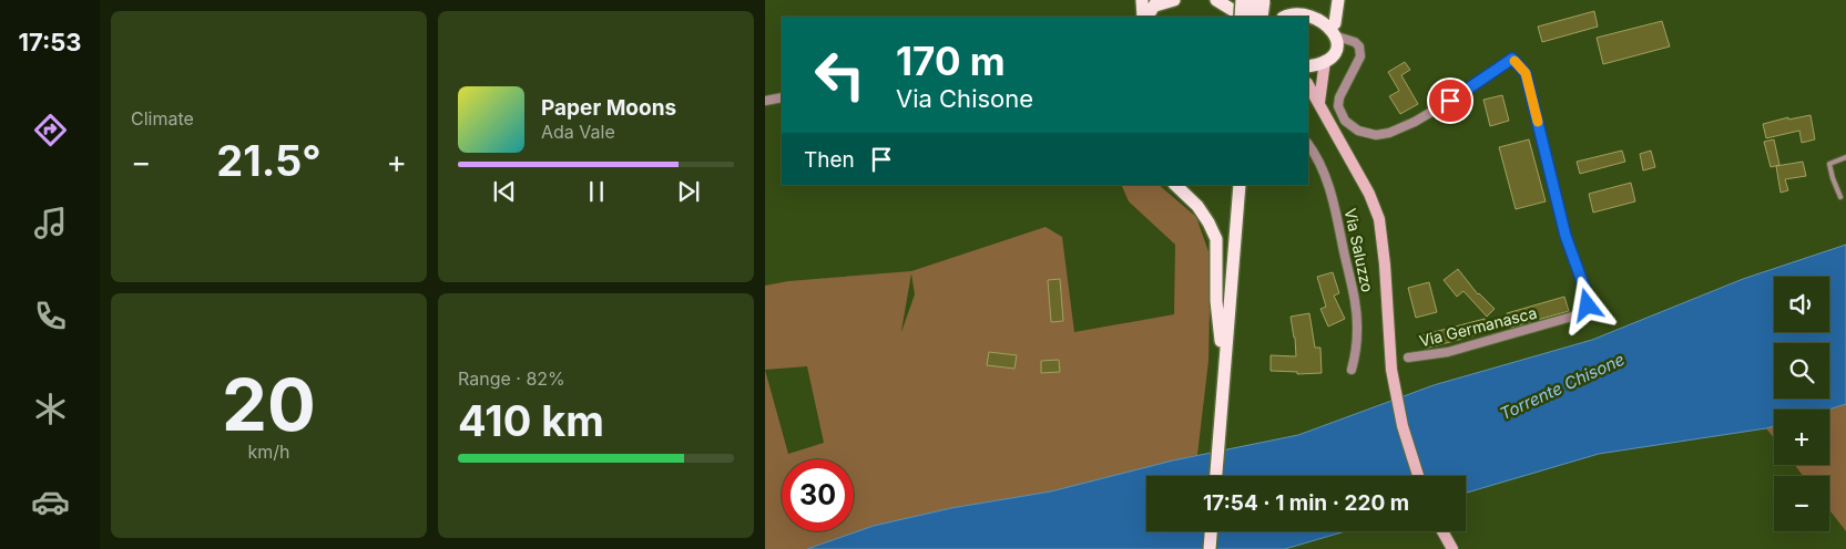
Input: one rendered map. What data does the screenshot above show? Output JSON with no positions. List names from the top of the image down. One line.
{"streets":{"street":["Via Saluzzo","Via Germanasca"]},"water":["Torrente Chisone"],"page":{"tabs":"17:53","tile":["Climate",["20","km/h"],["Range · 82%","410 km"]],"turn":["170 m","Via Chisone"],"song":["Paper Moons","Ada Vale"],"then":"Then","heat":["−","21.5°","+"],"map_buttons":["+","−"],"limit":"30","trip":"17:54 · 1 min · 220 m"}}
